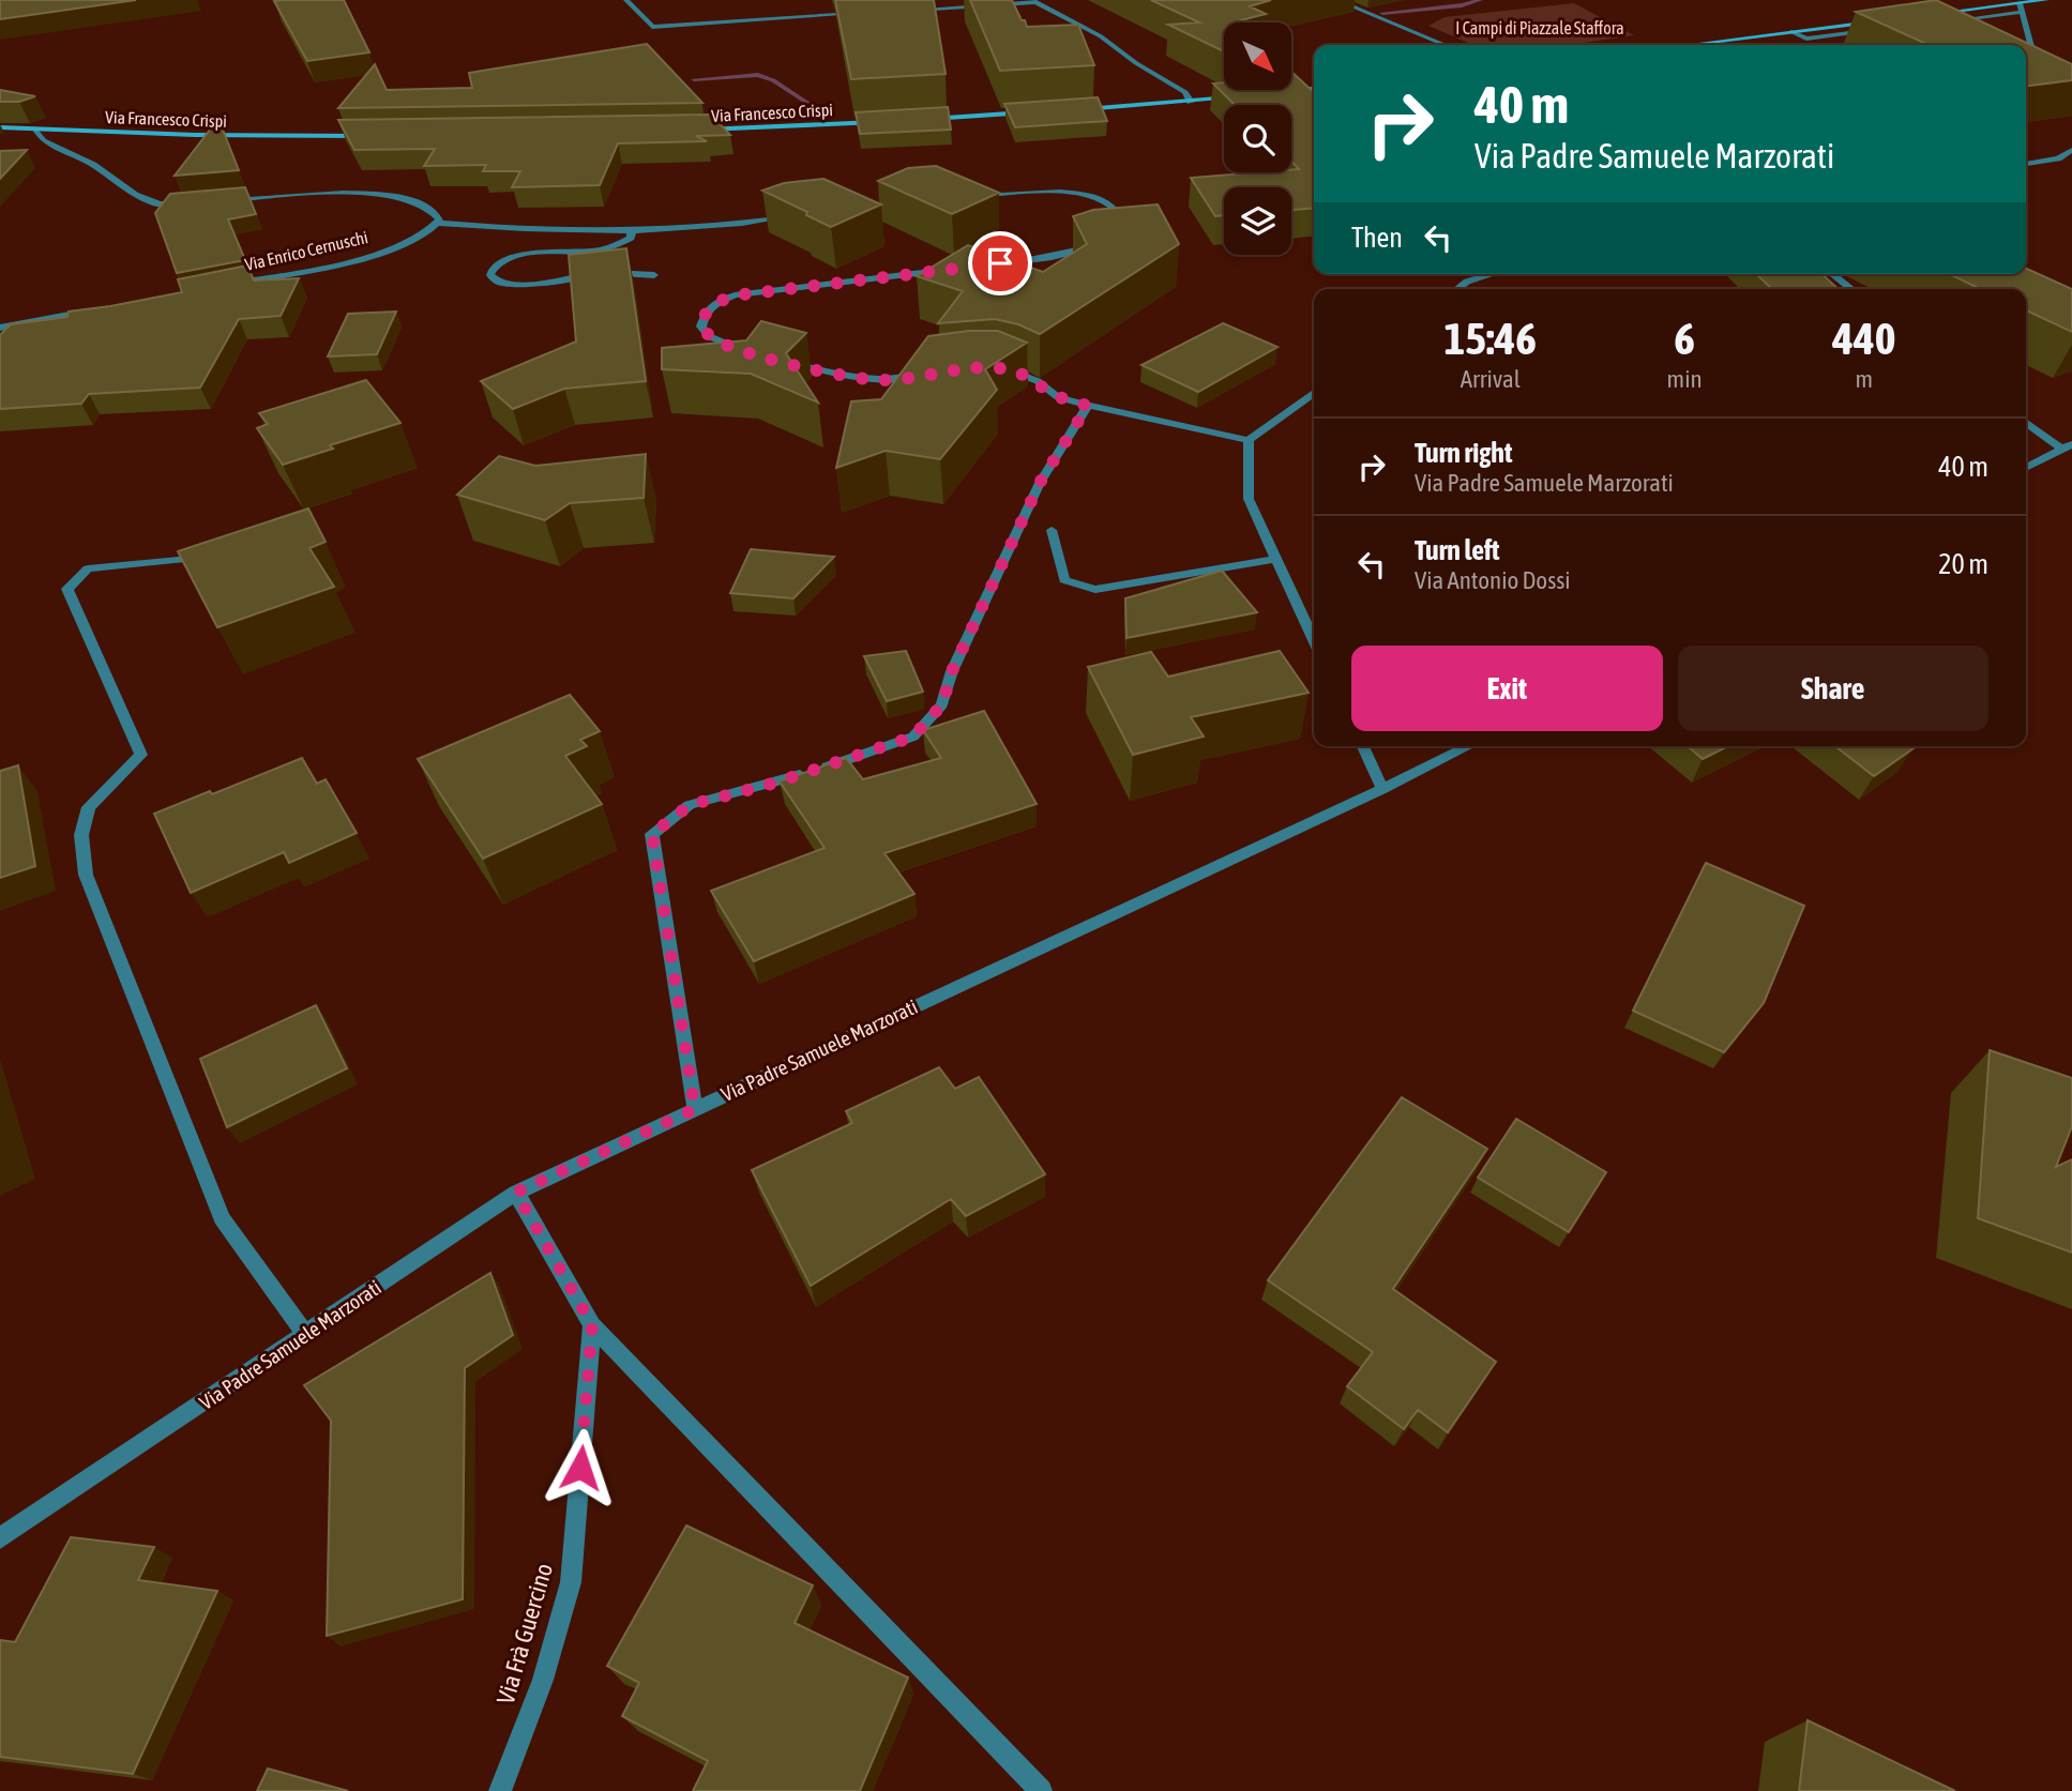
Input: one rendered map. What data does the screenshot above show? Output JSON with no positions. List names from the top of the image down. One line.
{"streets":{"street":["Via Francesco Crispi","Via Enrico Cernuschi","Via Padre Samuele Marzorati","Via Frà Guercino"]},"parks":["I Campi di Piazzale Staffora"],"north":"bottom right","page":{"turn":["40 m","Via Padre Samuele Marzorati"],"then":"Then","eta":["15:46","Arrival","6","min","440","m"],"list":[{"name":"Turn right","note":"Via Padre Samuele Marzorati","value":"40 m"},{"name":"Turn left","note":"Via Antonio Dossi","value":"20 m"}],"buttons":["Exit","Share"]}}
